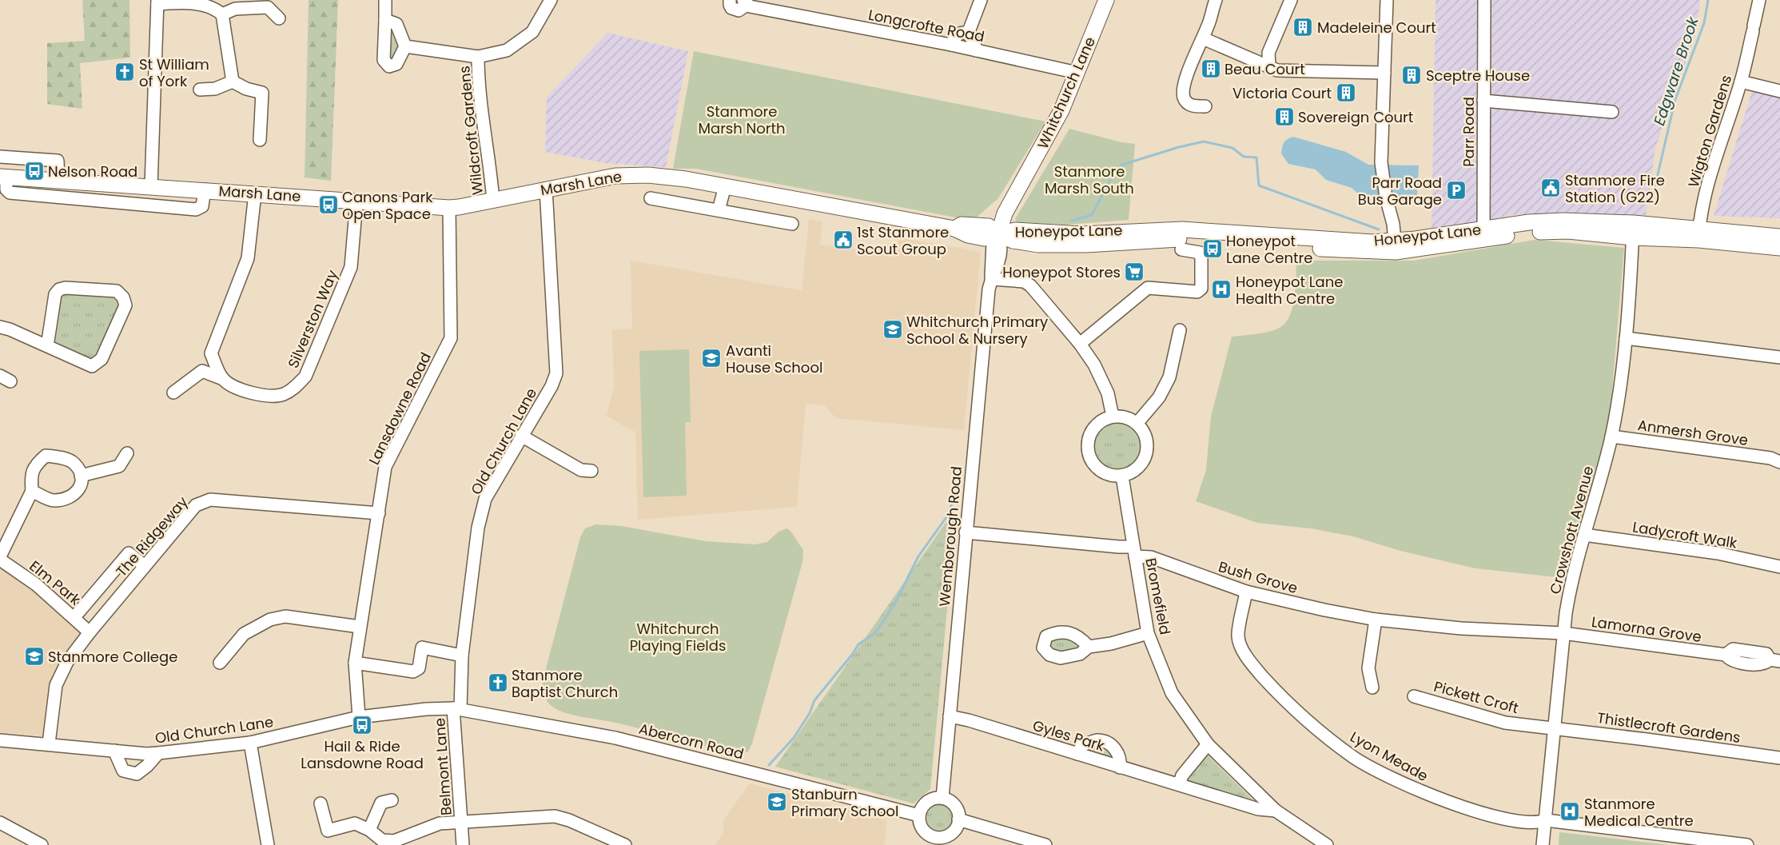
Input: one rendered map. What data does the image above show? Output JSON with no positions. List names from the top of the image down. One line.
{"streets":{"main road":["Whitchurch Lane","Marsh Lane","Honeypot Lane"],"street":["Longcrofte Road","Wildcroft Gardens","Wigton Gardens","Parr Road","Silverston Way","Lansdowne Road","Anmersh Grove","Old Church Lane","Crowshott Avenue","Ladycroft Walk","The Ridgeway","Wemborough Road","Bush Grove","Elm Park","Bromefield","Lamorna Grove","Pickett Croft","Thistlecroft Gardens","Gyles Park","Abercorn Road","Lyon Meade","Belmont Lane"]},"crossings":[["Longcrofte Road","Whitchurch Lane"],["Whitchurch Lane","Marsh Lane"],["Whitchurch Lane","Honeypot Lane"],["Whitchurch Lane","Wemborough Road"],["Wildcroft Gardens","Marsh Lane"],["Wigton Gardens","Honeypot Lane"],["Parr Road","Honeypot Lane"],["Marsh Lane","Honeypot Lane"],["Marsh Lane","Silverston Way"],["Marsh Lane","Lansdowne Road"],["Marsh Lane","Old Church Lane"],["Marsh Lane","Wemborough Road"],["Honeypot Lane","Crowshott Avenue"],["Honeypot Lane","Wemborough Road"],["Lansdowne Road","Old Church Lane"],["Lansdowne Road","The Ridgeway"],["Anmersh Grove","Crowshott Avenue"],["Old Church Lane","The Ridgeway"],["Old Church Lane","Abercorn Road"],["Old Church Lane","Belmont Lane"],["Crowshott Avenue","Ladycroft Walk"],["Crowshott Avenue","Bush Grove"],["Crowshott Avenue","Lamorna Grove"],["Crowshott Avenue","Pickett Croft"],["Crowshott Avenue","Thistlecroft Gardens"],["Crowshott Avenue","Lyon Meade"],["The Ridgeway","Elm Park"],["Wemborough Road","Bush Grove"],["Wemborough Road","Gyles Park"],["Wemborough Road","Abercorn Road"],["Bush Grove","Bromefield"],["Bush Grove","Lamorna Grove"],["Bush Grove","Lyon Meade"],["Bromefield","Gyles Park"],["Pickett Croft","Thistlecroft Gardens"],["Abercorn Road","Belmont Lane"]],"water":["Edgware Brook"],"parks":["Stanmore Marsh North","Stanmore Marsh South","Whitchurch Playing Fields"],"places":{"building":["Madeleine Court","Beau Court","Sceptre House","Victoria Court","Sovereign Court"],"church":["St William of York","Stanmore Baptist Church"],"bus stop":["Nelson Road","Canons Park Open Space","Honeypot Lane Centre","Hail & Ride Lansdowne Road"],"public building":["Stanmore Fire Station (G22)","1st Stanmore Scout Group"],"parking":["Parr Road Bus Garage"],"supermarket":["Honeypot Stores"],"hospital":["Honeypot Lane Health Centre","Stanmore Medical Centre"],"school or university":["Whitchurch Primary School & Nursery","Avanti House School","Stanmore College","Stanburn Primary School"]}}
